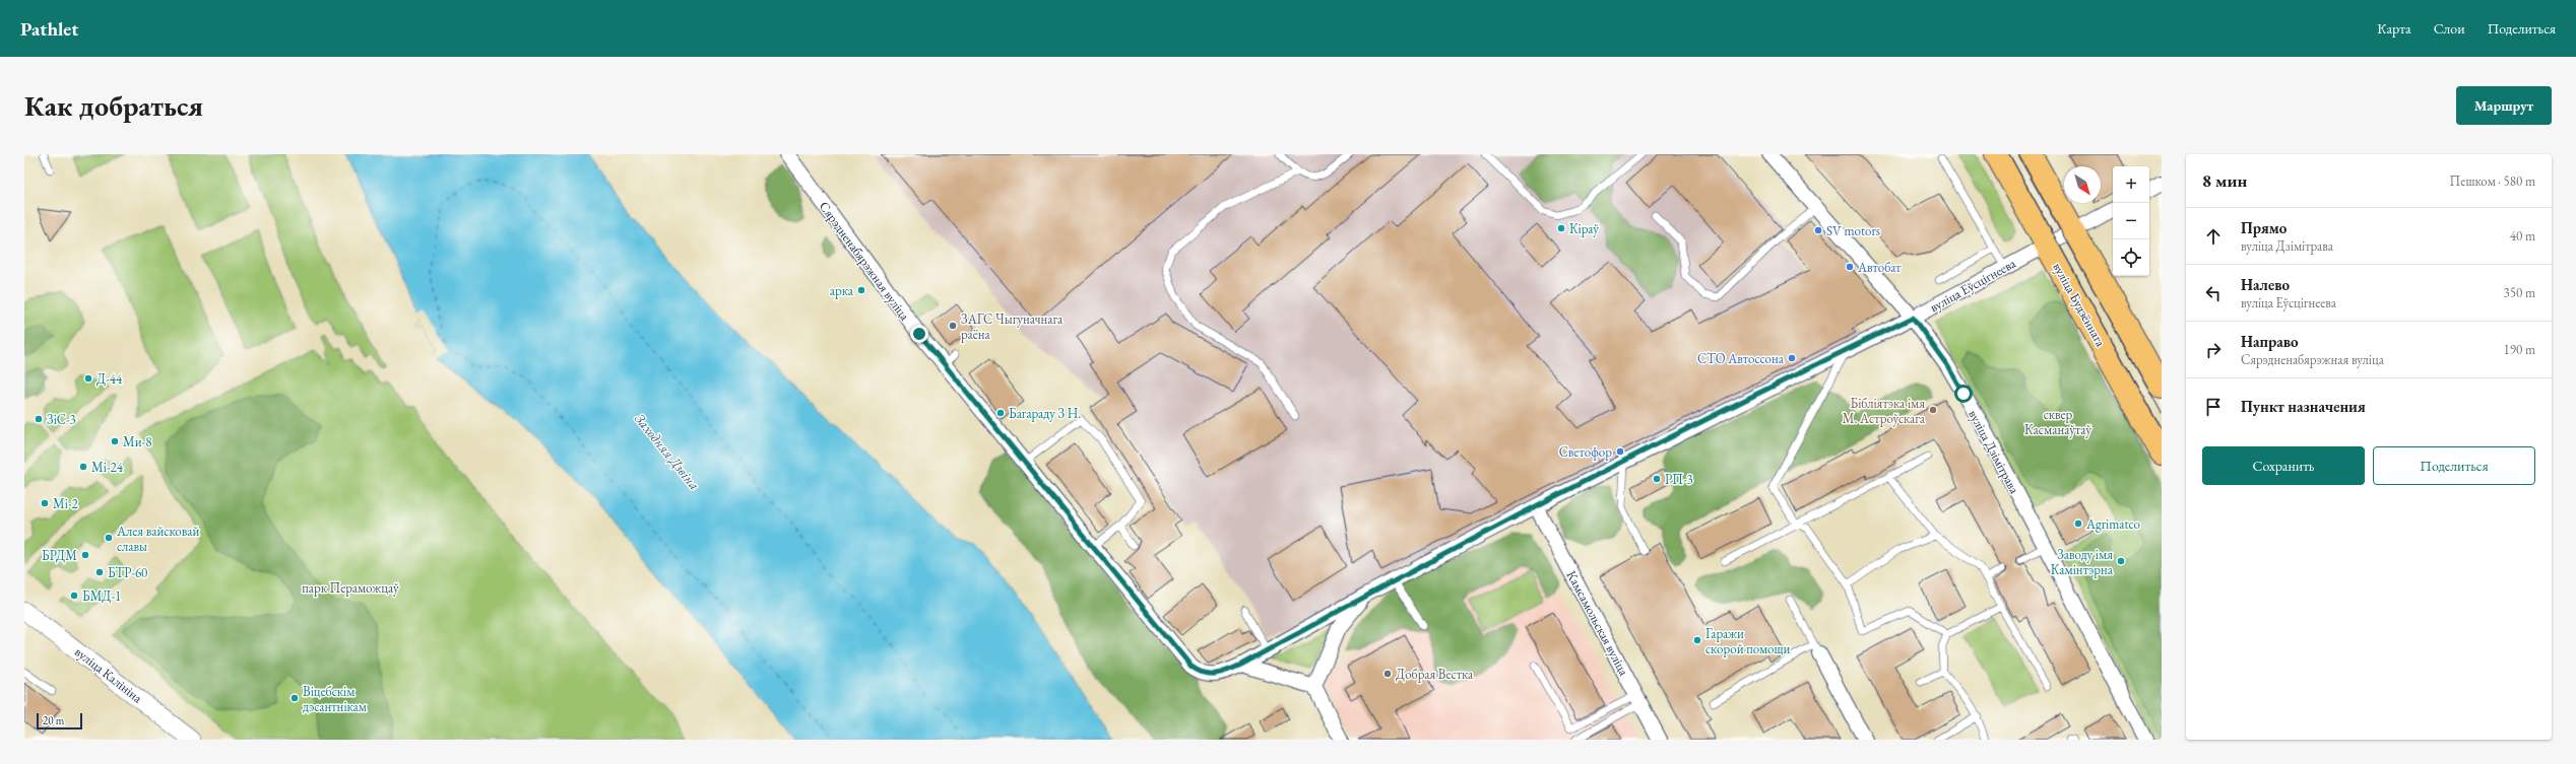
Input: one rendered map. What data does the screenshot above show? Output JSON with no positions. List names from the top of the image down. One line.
{"streets":{"main road":["вуліца Будзённага"],"street":["Сярэдненабярэжная вуліца","вуліца Еўсцігнеева","вуліца Дзімітрава","Камсамольская вуліца","вуліца Калініна"]},"crossings":[["Сярэдненабярэжная вуліца","вуліца Еўсцігнеева"],["вуліца Еўсцігнеева","вуліца Будзённага"],["вуліца Еўсцігнеева","вуліца Дзімітрава"],["вуліца Еўсцігнеева","Камсамольская вуліца"]],"water":["Заходняя Дзвіна"],"parks":["сквер Касманаўтаў","парк Пераможцаў"],"places":["Кіраў","SV motors","Автобат","арка","ЗАГС Чыгуначнага раёна","СТО Автоссона","Д-44","Бібліятэка імя М. Астроўскага","Багараду З Н.","ЗіС-3","Ми-8","Светофор","Мі-24","РП-3","Мі-2","Agrimatco","Алея вайсковай славы","БРДМ","Заводу імя Камінтэрна","БТР-60","БМД-1","Гаражи скорой помощи","Добрая Вестка","Віцебскім дэсантнікам"],"scale_bar":"20 m","north":"bottom right","page":{"header":"Pathlet","nav":["Карта","Слои","Поделиться"],"buttons":["Маршрут",["Сохранить","Поделиться"]],"title":"Как добраться","heading":["8 мин","Пешком · 580 m"],"map_buttons":["+","−"],"list":[["Прямо","вуліца Дзімітрава","40 m"],["Налево","вуліца Еўсцігнеева","350 m"],["Направо","Сярэдненабярэжная вуліца","190 m"],"Пункт назначения"],"scale":"20 m"}}
